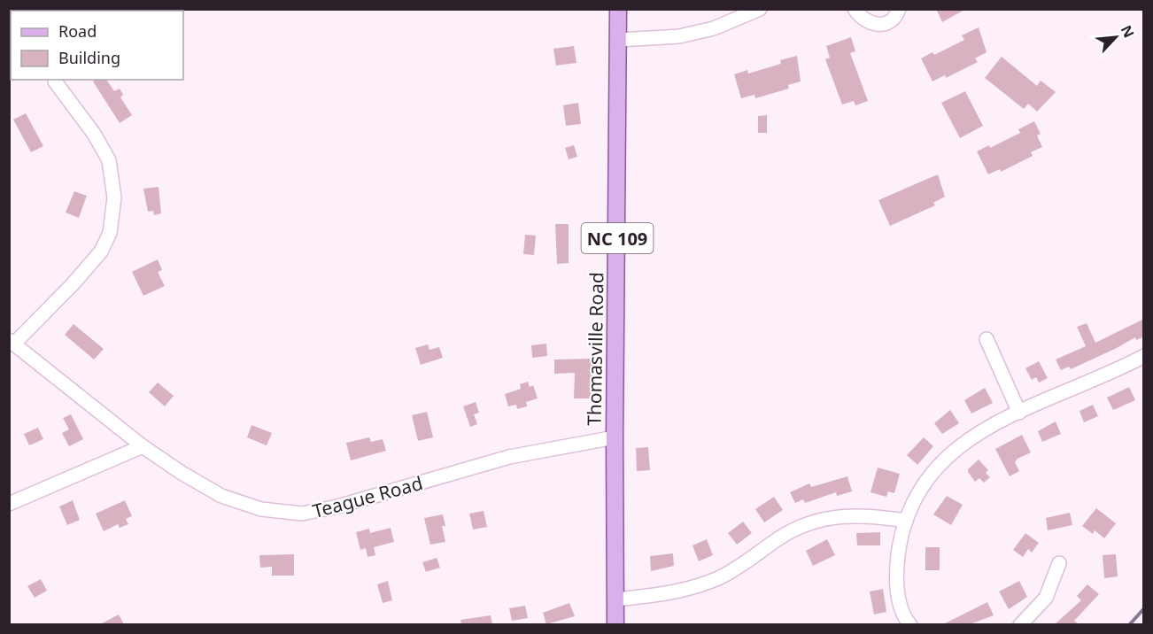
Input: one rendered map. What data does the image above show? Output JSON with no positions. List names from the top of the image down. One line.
{"streets":{"main road":["NC 109","Thomasville Road"],"street":["Teague Road"]},"crossings":[["Thomasville Road","Teague Road"]],"legend":["Road","Building"],"north":"top right"}
